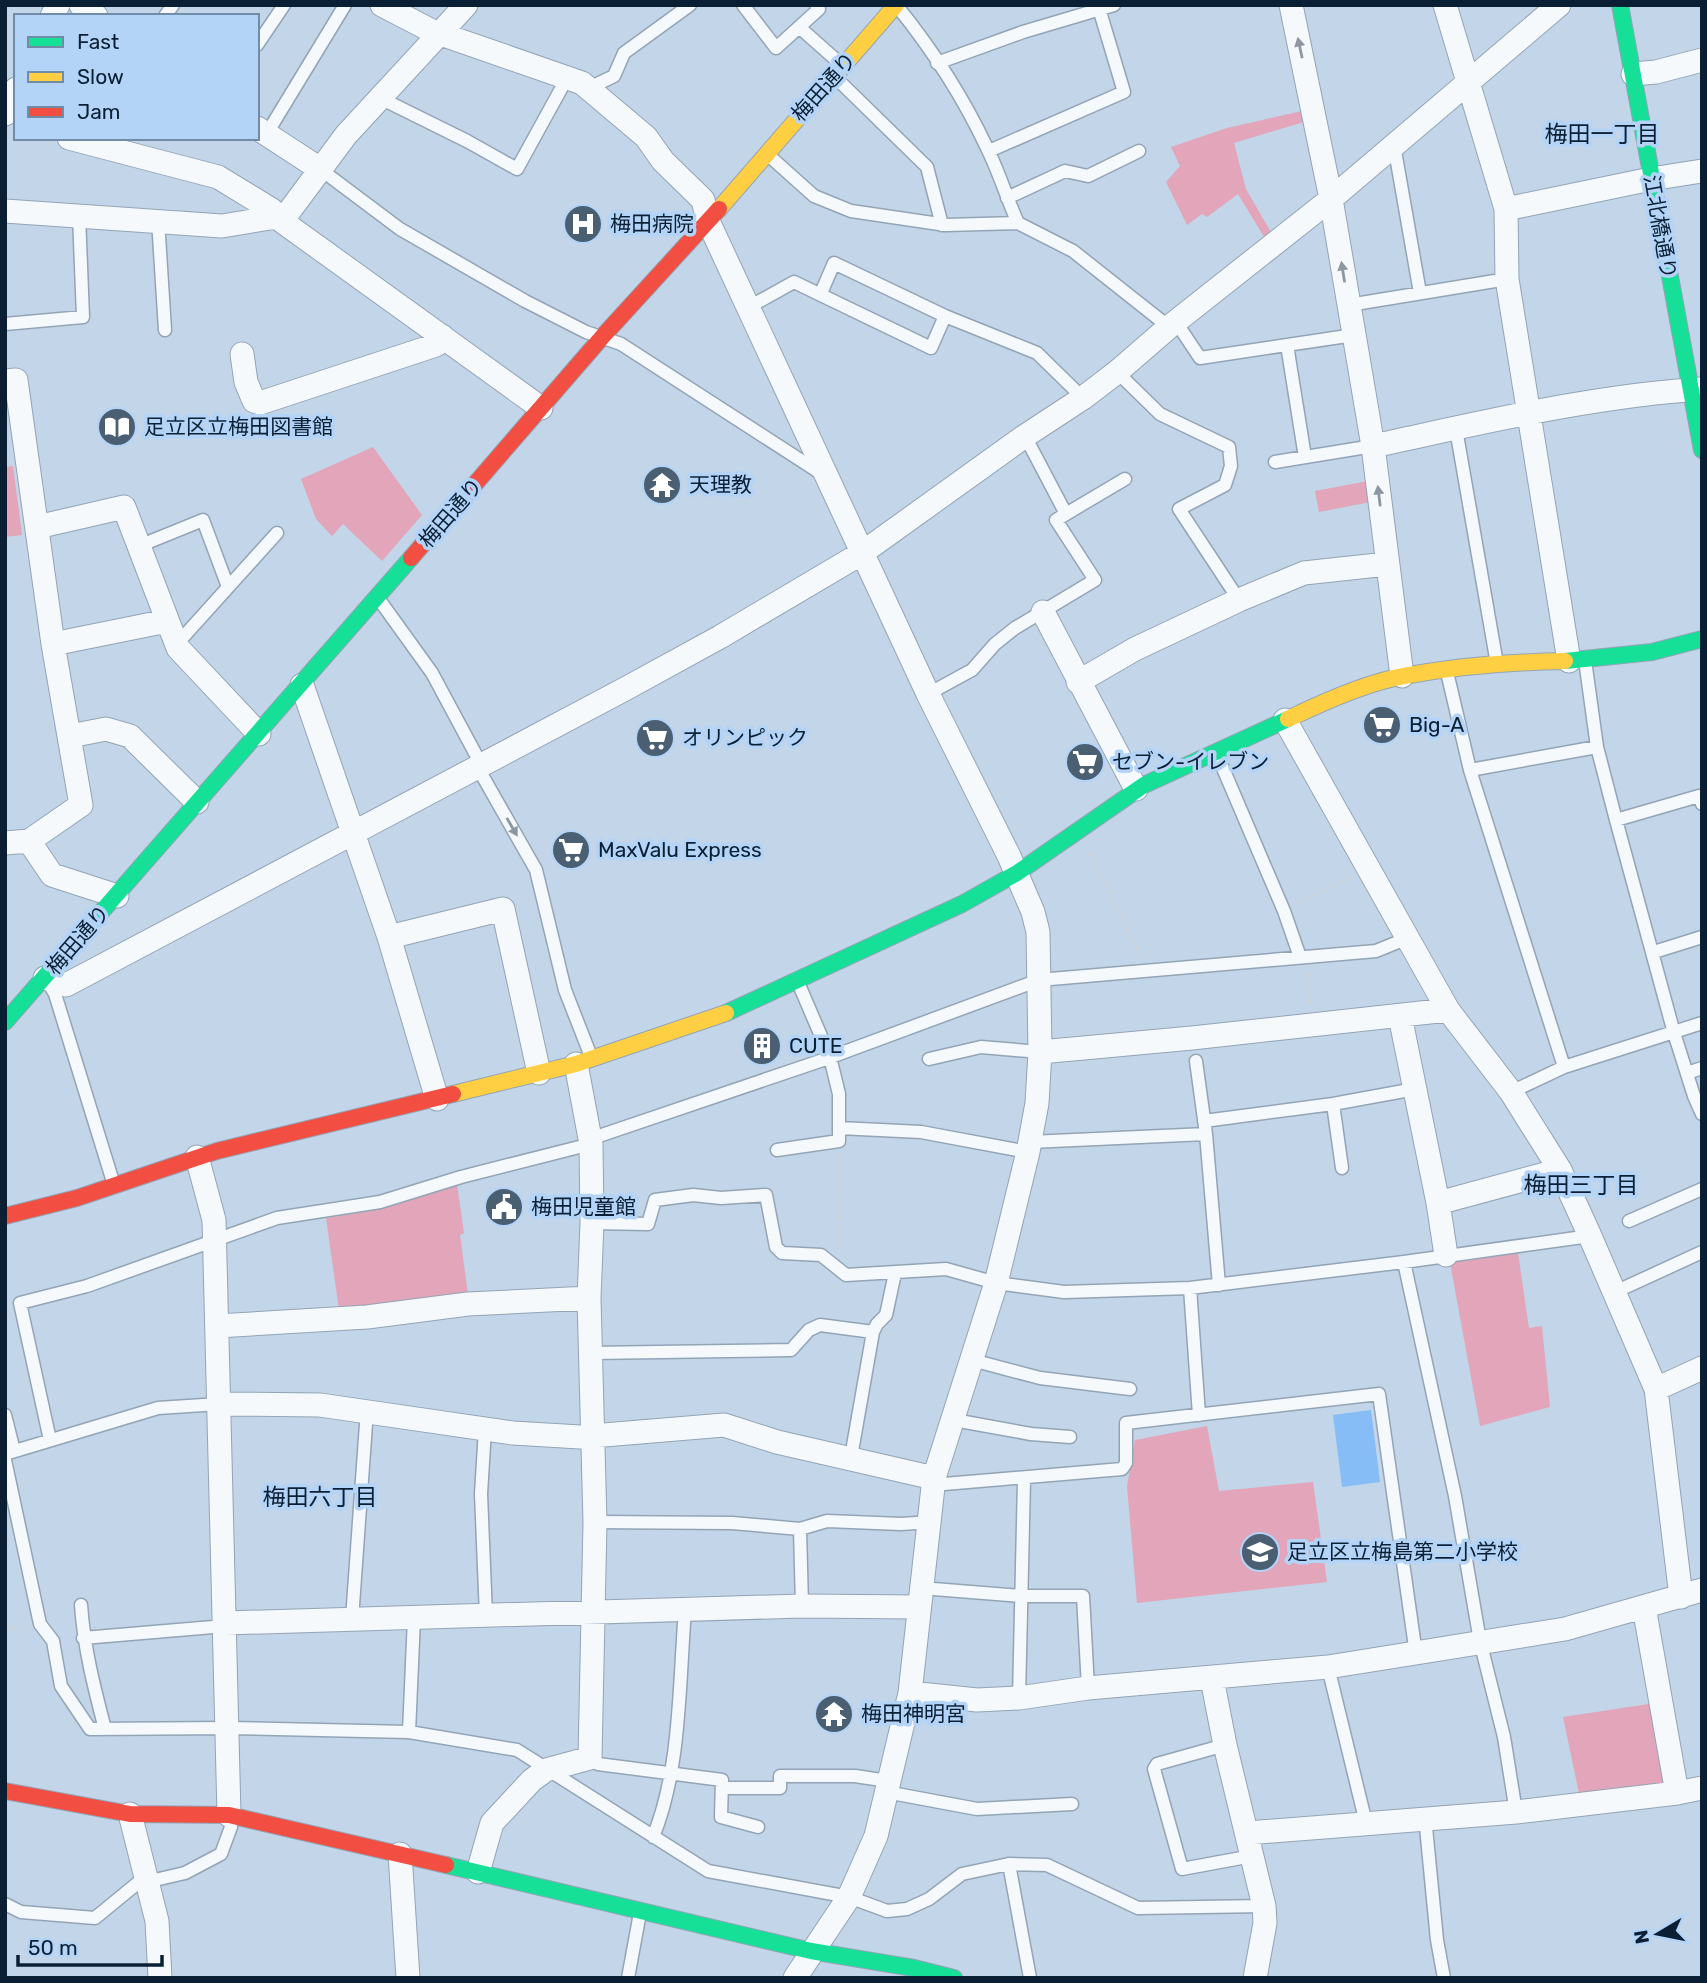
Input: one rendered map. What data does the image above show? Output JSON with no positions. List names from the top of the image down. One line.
{"streets":{"street":["梅田通り","江北橋通り"]},"districts":["梅田一丁目","梅田三丁目","梅田六丁目"],"places":{"hospital":["梅田病院"],"library":["足立区立梅田図書館"],"temple":["天理教","梅田神明宮"],"supermarket":["Big-A","オリンピック","セブン-イレブン","MaxValu Express"],"building":["CUTE"],"public building":["梅田児童館"],"school or university":["足立区立梅島第二小学校"]},"legend":["Fast","Slow","Jam"],"scale_bar":"50 m","north":"left"}
